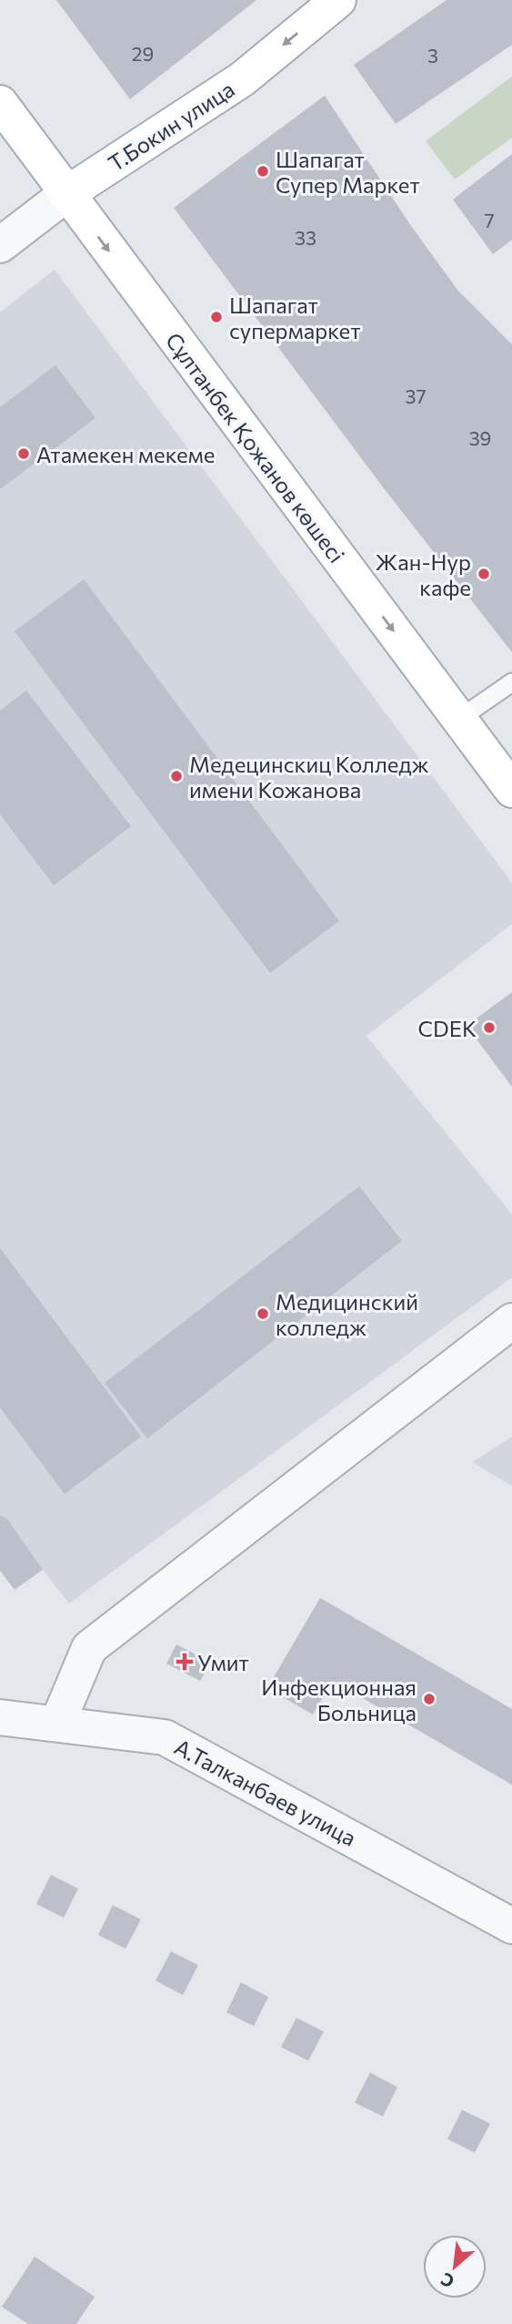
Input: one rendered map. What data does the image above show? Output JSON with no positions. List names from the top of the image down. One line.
{"streets":{"main road":["Т.Бокин улица","Сұлтанбек Қожанов көшесі"],"street":["А.Талканбаев улица"]},"crossings":[["Т.Бокин улица","Сұлтанбек Қожанов көшесі"]],"one_way":["Т.Бокин улица","Сұлтанбек Қожанов көшесі"],"places":{"other":["Шапагат Супер Маркет","Шапагат супермаркет","Атамекен мекеме","Жан-Нур кафе","Медецинскиц Колледж имени Кожанова","CDEK","Медицинский колледж","Инфекционная Больница"],"health":["Умит"]},"house_numbers":["29","3","7","33","37","39"],"north":"bottom left"}
